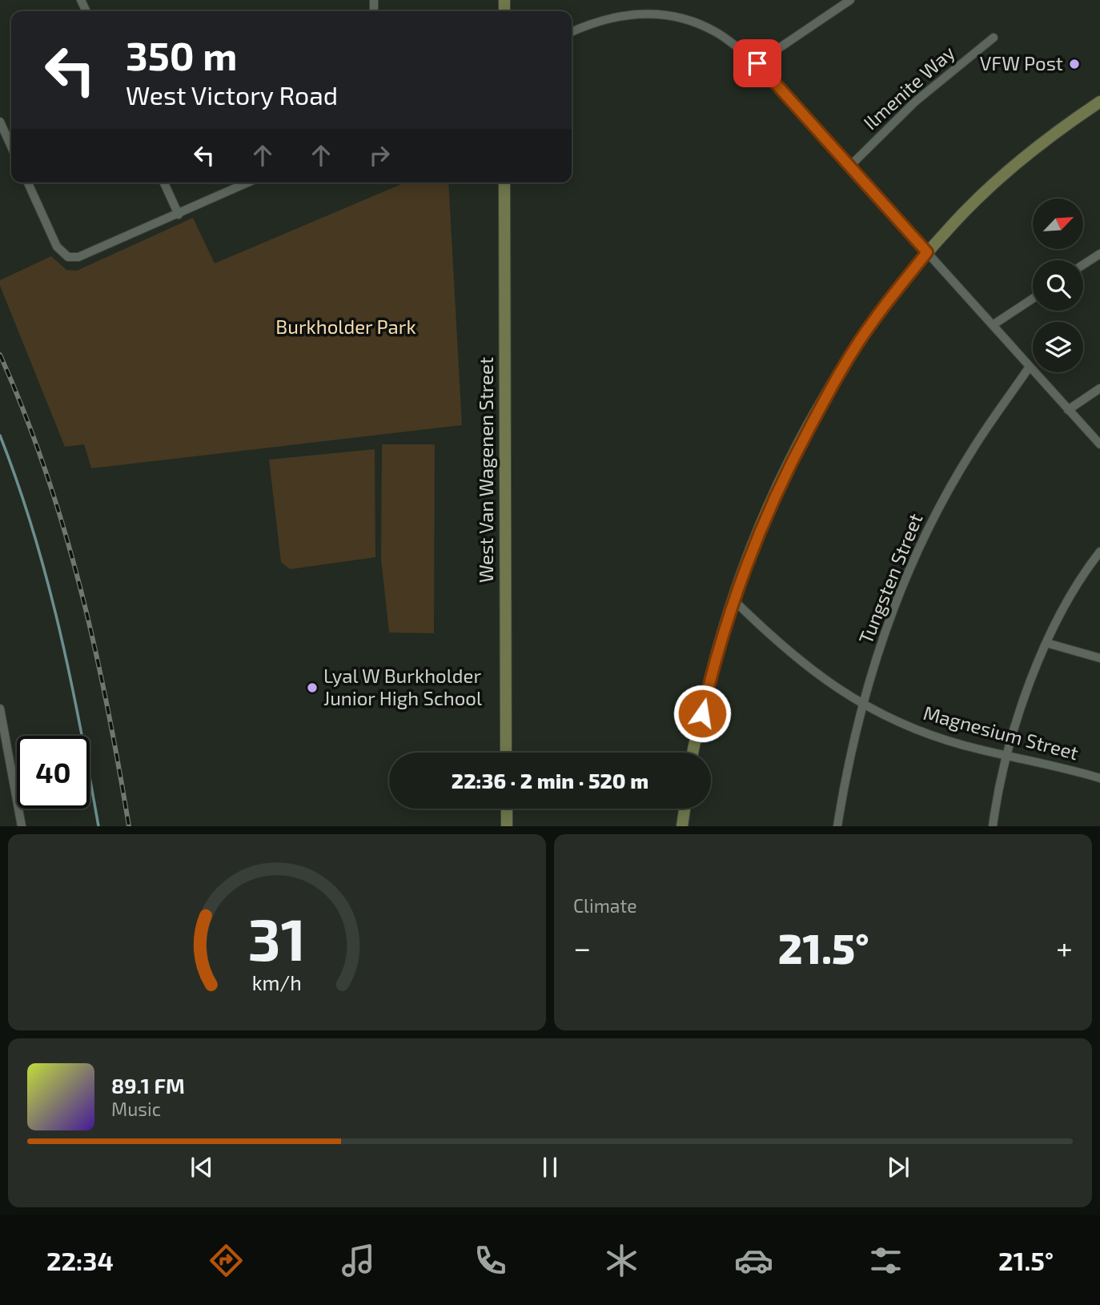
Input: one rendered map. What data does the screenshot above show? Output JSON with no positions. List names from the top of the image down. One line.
{"streets":{"street":["Ilmenite Way","West Van Wagenen Street","Tungsten Street","Magnesium Street"]},"crossings":[["Tungsten Street","Magnesium Street"]],"parks":["Burkholder Park"],"places":["VFW Post","Lyal W Burkholder Junior High School"],"north":"top right","page":{"turn":["350 m","West Victory Road"],"limit":"40","trip":"22:36 · 2 min · 520 m","tile":"Climate","heat":["−","21.5°","+"],"song":["89.1 FM","Music"],"tabs":["22:34","21.5°"],"gauge":["31","km/h"]}}
